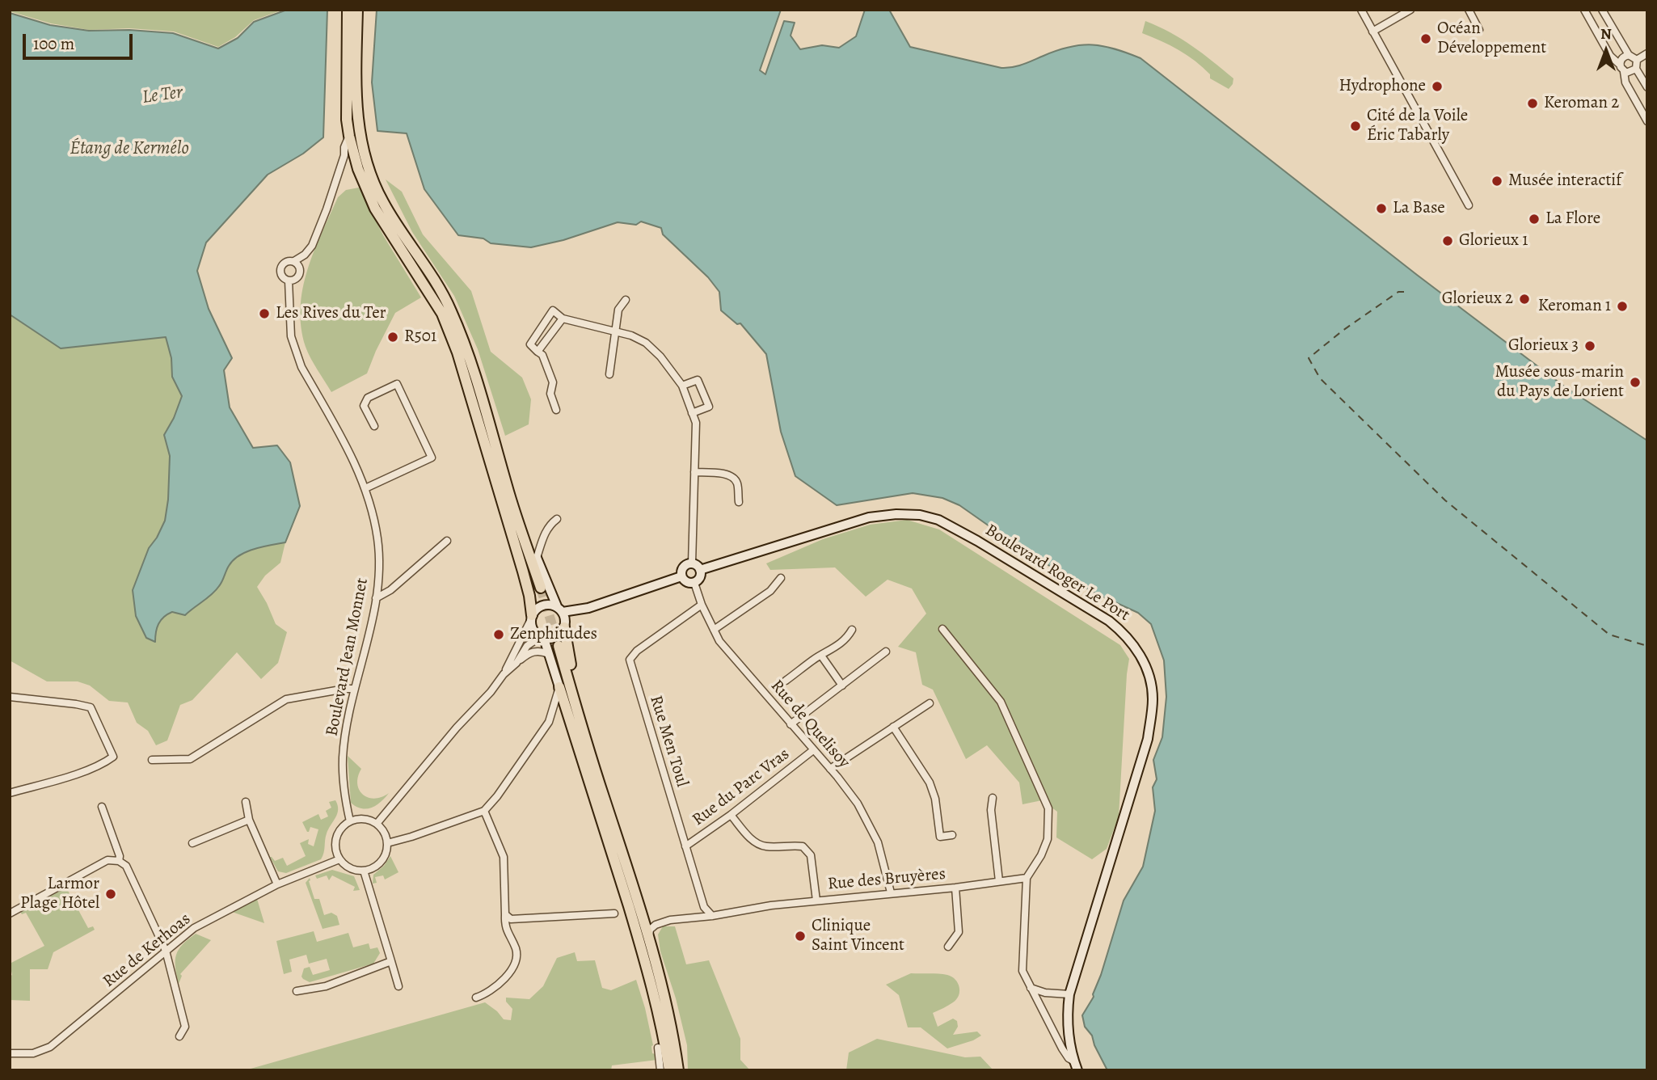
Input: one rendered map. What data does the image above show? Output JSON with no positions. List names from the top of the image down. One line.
{"streets":{"street":["Boulevard Roger Le Port","Boulevard Jean Monnet","Rue de Quelisoy","Rue Men Toul","Rue du Parc Vras","Rue des Bruyères","Rue de Kerhoas"]},"crossings":[["Boulevard Roger Le Port","Rue de Quelisoy"],["Boulevard Jean Monnet","Rue de Kerhoas"],["Rue de Quelisoy","Rue Men Toul"],["Rue de Quelisoy","Rue du Parc Vras"],["Rue de Quelisoy","Rue des Bruyères"],["Rue Men Toul","Rue du Parc Vras"],["Rue Men Toul","Rue des Bruyères"]],"water":["Le Ter","Étang de Kermélo"],"places":["Océan Développement","Hydrophone","Keroman 2","Cité de la Voile Éric Tabarly","Musée interactif","La Base","La Flore","Glorieux 1","Glorieux 2","Keroman 1","Les Rives du Ter","R501","Glorieux 3","Musée sous-marin du Pays de Lorient","Zenphitudes","Larmor Plage Hôtel","Clinique Saint Vincent"],"scale_bar":"100 m","north":"top"}
